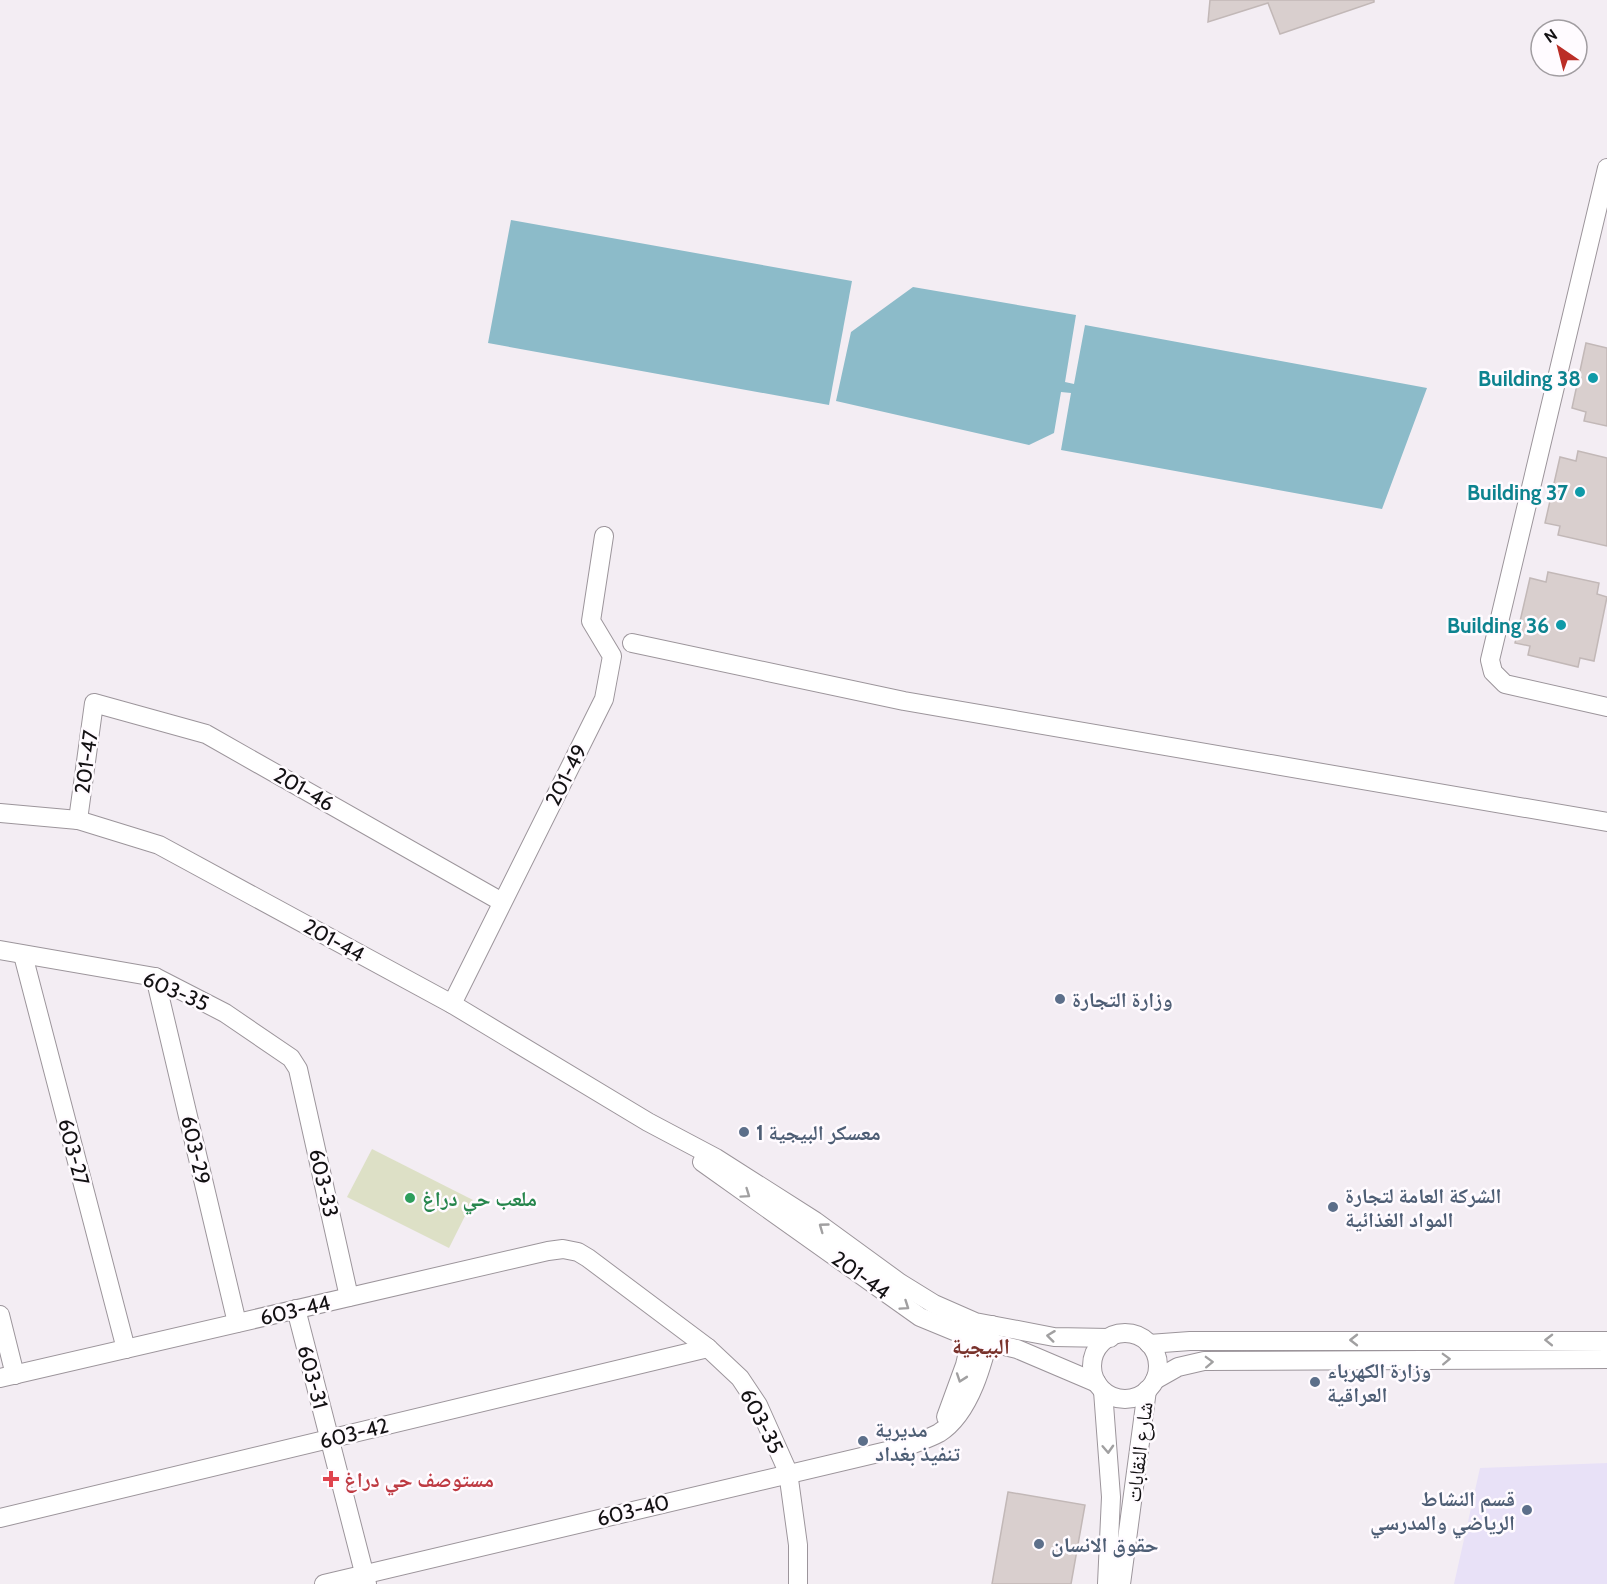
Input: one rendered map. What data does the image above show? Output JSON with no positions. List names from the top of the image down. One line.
{"streets":{"street":["201-47","201-49","201-46","201-44","603-35","603-29","603-27","603-33","603-44","603-31","603-42","شارع النقابات","603-40"]},"crossings":[["201-47","201-46"],["201-47","201-44"],["201-49","201-46"],["201-49","201-44"],["201-44","شارع النقابات"],["201-44","603-40"],["603-35","603-29"],["603-35","603-27"],["603-35","603-33"],["603-35","603-44"],["603-35","603-42"],["603-35","603-40"],["603-29","603-44"],["603-27","603-44"],["603-33","603-44"],["603-44","603-31"],["603-31","603-42"],["603-31","603-40"]],"districts":["البيجية"],"places":{"other":["Building 38","Building 37","Building 36","وزارة التجارة","معسكر البيجية 1","ملعب حي دراغ","الشركة العامة لتجارة المواد الغذائية","وزارة الكهرباء العراقية","مديرية تنفيذ بغداد","قسم النشاط الرياضي والمدرسي","حقوق الانسان"],"health":["مستوصف حي دراغ"]},"north":"top left"}
